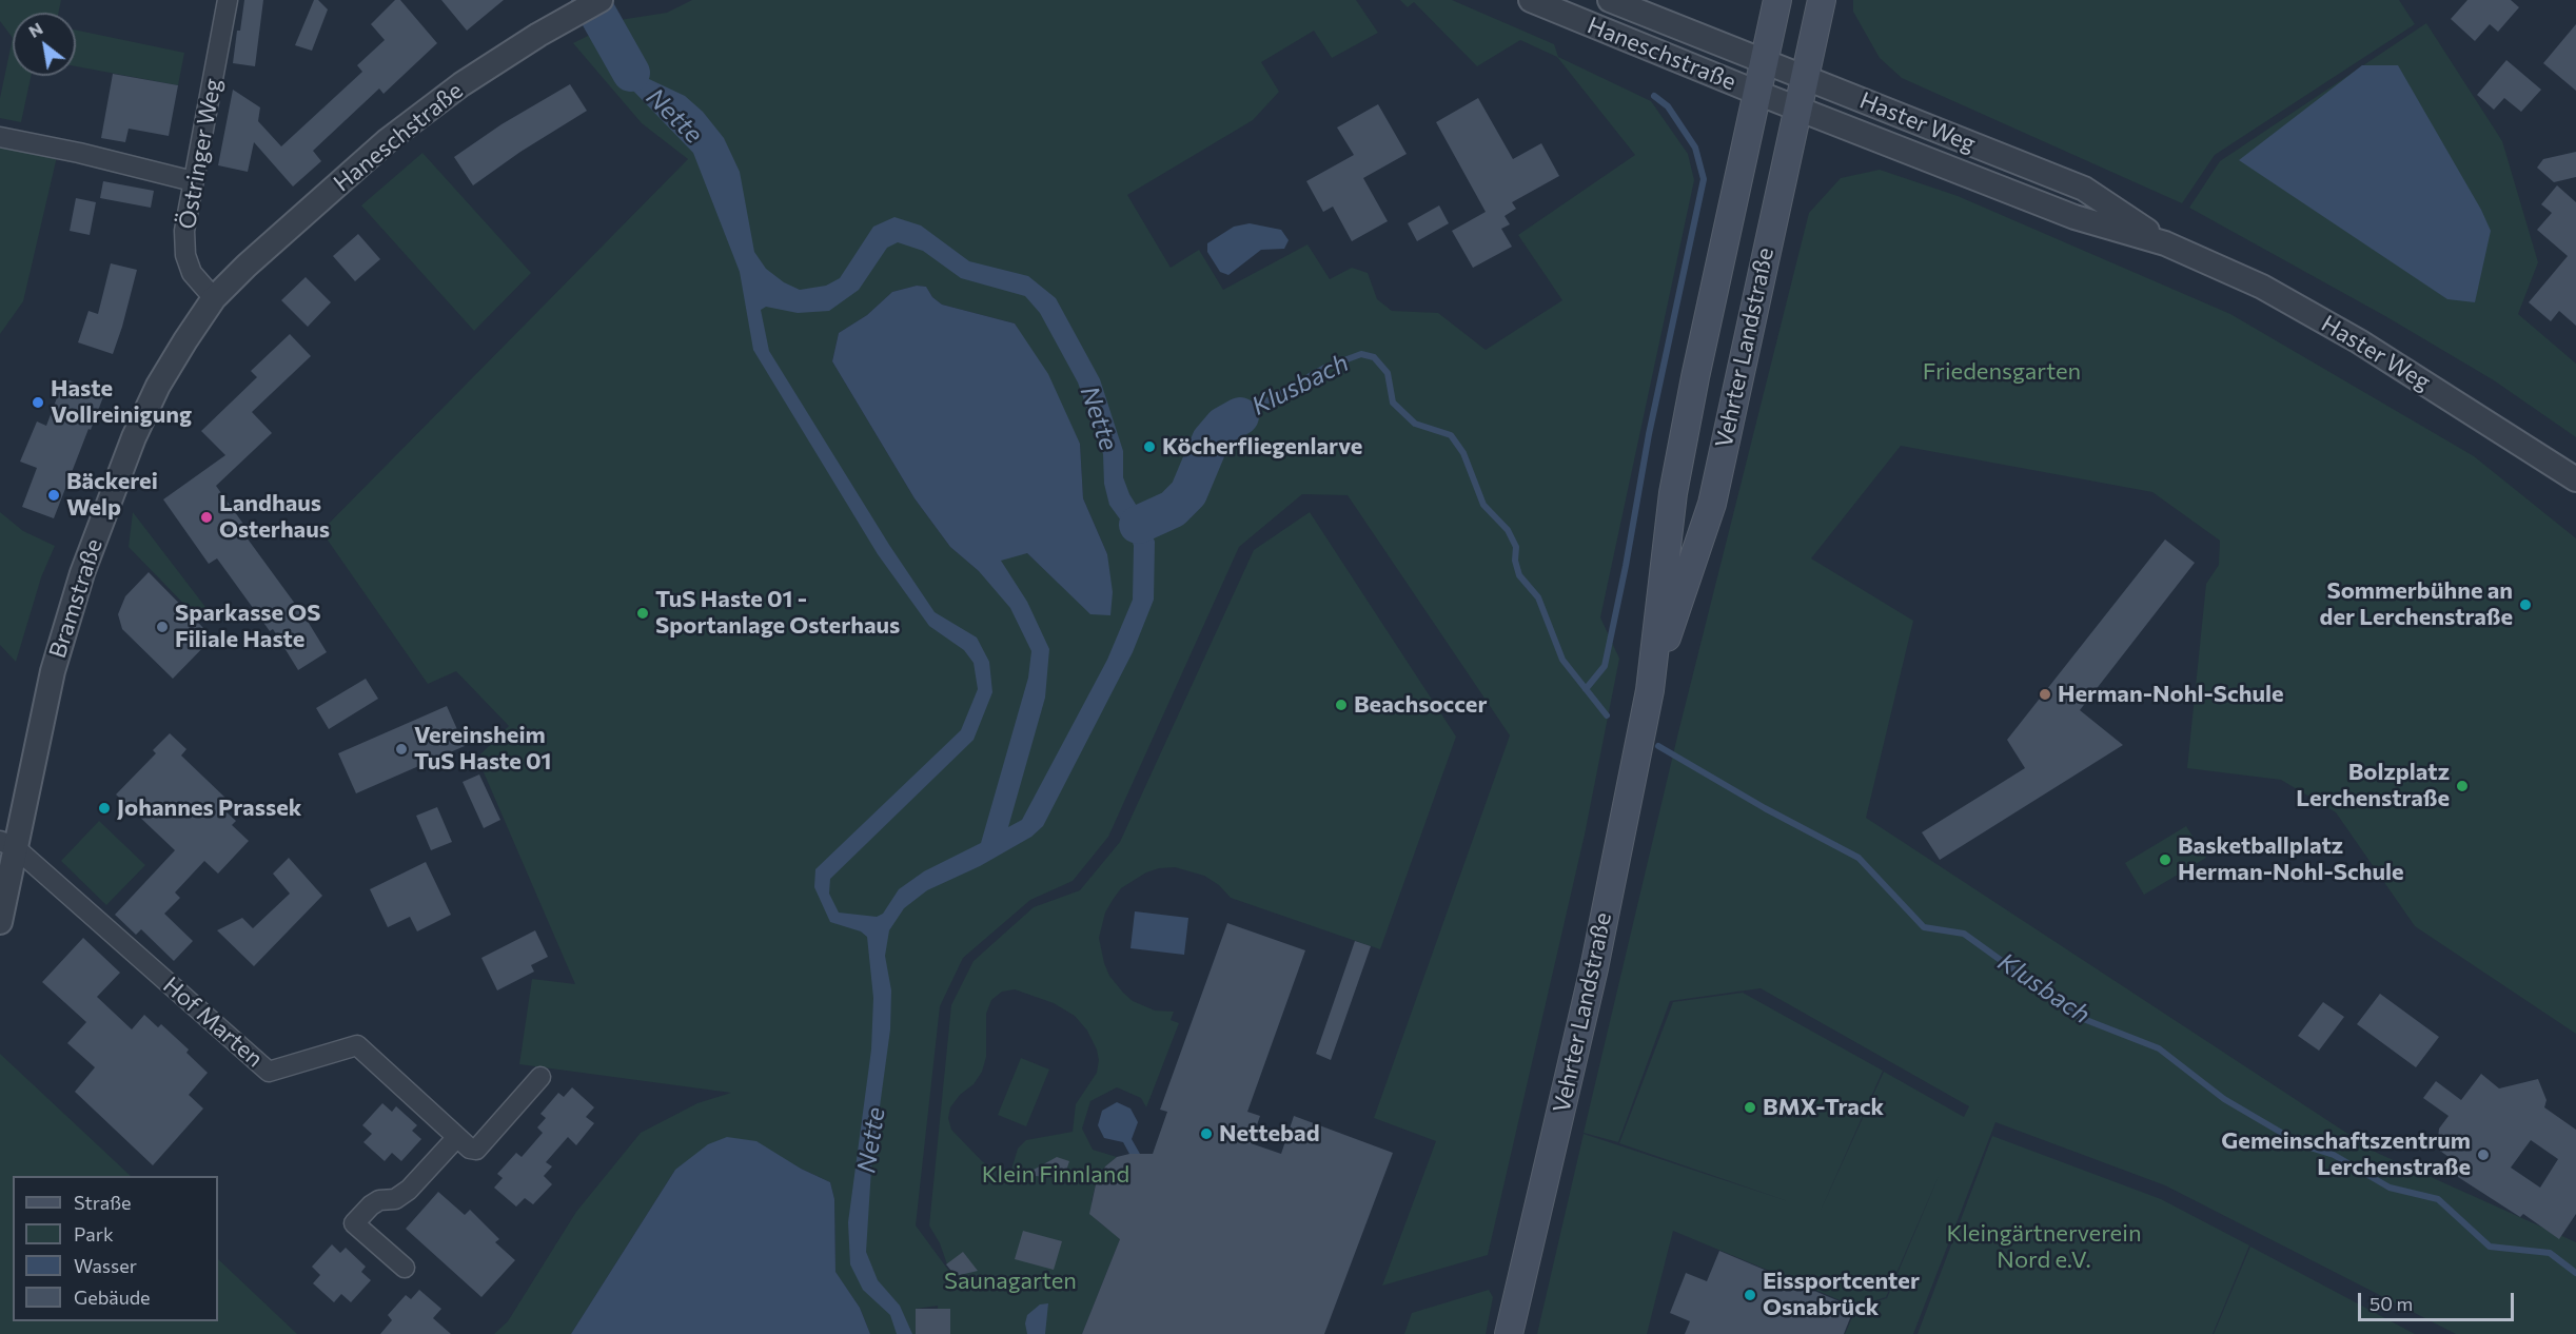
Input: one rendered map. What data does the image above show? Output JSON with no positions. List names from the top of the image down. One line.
{"streets":{"main road":["Vehrter Landstraße"],"street":["Haneschstraße","Haster Weg","Östringer Weg","Bramstraße","Hof Marten"]},"crossings":[["Haneschstraße","Haster Weg"],["Haneschstraße","Östringer Weg"],["Haneschstraße","Vehrter Landstraße"],["Haneschstraße","Bramstraße"],["Haster Weg","Vehrter Landstraße"],["Östringer Weg","Bramstraße"],["Bramstraße","Hof Marten"]],"water":["Nette","Klusbach"],"parks":["Friedensgarten","Klein Finnland","Kleingärtnerverein Nord e.V.","Saunagarten"],"places":["Haste Vollreinigung","Köcherfliegenlarve","Bäckerei Welp","Landhaus Osterhaus","Sommerbühne an der Lerchenstraße","TuS Haste 01 - Sportanlage Osterhaus","Sparkasse OS Filiale Haste","Herman-Nohl-Schule","Beachsoccer","Vereinsheim TuS Haste 01","Bolzplatz Lerchenstraße","Johannes Prassek","Basketballplatz Herman-Nohl-Schule","BMX-Track","Nettebad","Gemeinschaftszentrum Lerchenstraße","Eissportcenter Osnabrück"],"legend":["Straße","Park","Wasser","Gebäude"],"scale_bar":"50 m","north":"top left"}
